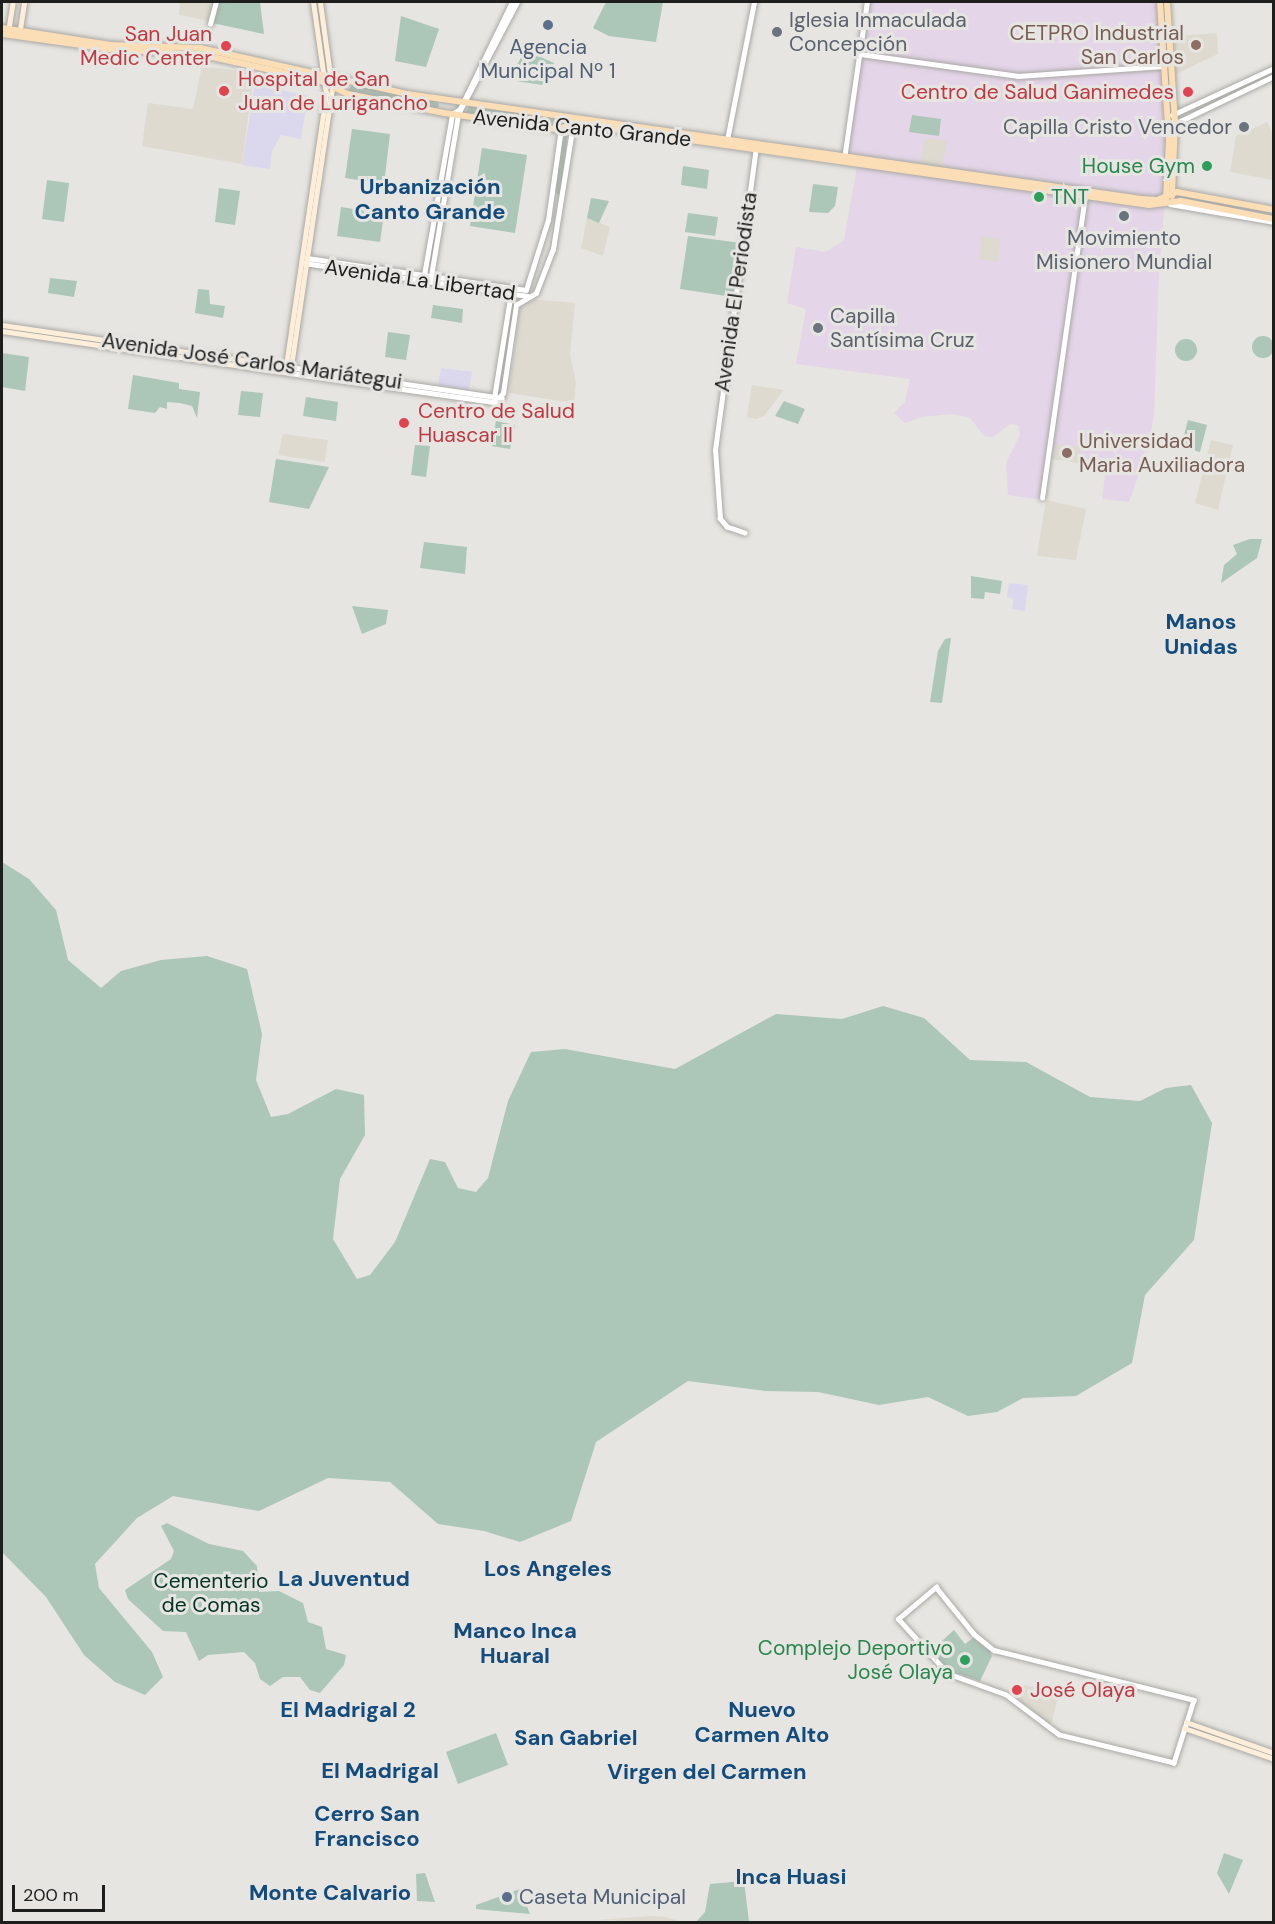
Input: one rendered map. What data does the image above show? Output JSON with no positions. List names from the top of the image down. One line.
{"streets":{"main road":["Avenida Canto Grande","Avenida José Carlos Mariátegui"],"street":["Avenida La Libertad","Avenida El Periodista"]},"crossings":[["Avenida Canto Grande","Avenida El Periodista"],["Avenida La Libertad","Avenida José Carlos Mariátegui"]],"districts":["Urbanización Canto Grande","Manos Unidas","Los Angeles","La Juventud","Manco Inca Huaral","Nuevo Carmen Alto","El Madrigal 2","San Gabriel","El Madrigal","Virgen del Carmen","Cerro San Francisco","Inca Huasi","Monte Calvario"],"parks":["Cementerio de Comas"],"places":["Agencia Municipal Nº 1","Iglesia Inmaculada Concepción","CETPRO Industrial San Carlos","San Juan Medic Center","Hospital de San Juan de Lurigancho","Centro de Salud Ganimedes","Capilla Cristo Vencedor","House Gym","TNT","Movimiento Misionero Mundial","Capilla Santísima Cruz","Centro de Salud Huascar II","Universidad Maria Auxiliadora","Complejo Deportivo José Olaya","José Olaya","Caseta Municipal"],"scale_bar":"200 m"}
